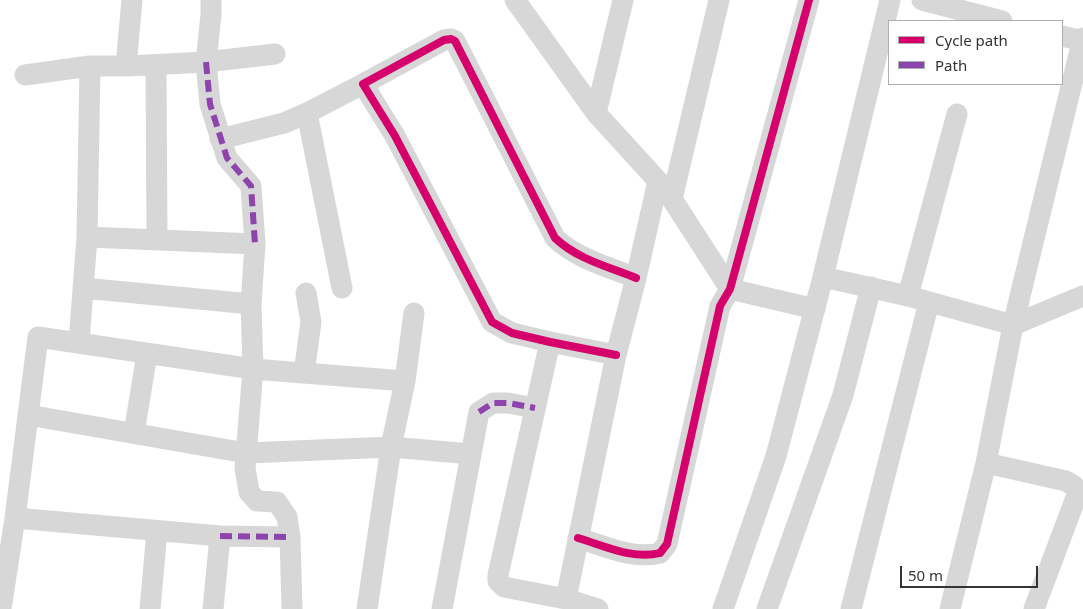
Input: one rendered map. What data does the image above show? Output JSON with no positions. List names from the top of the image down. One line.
{"legend":["Cycle path","Path"],"scale_bar":"50 m"}
